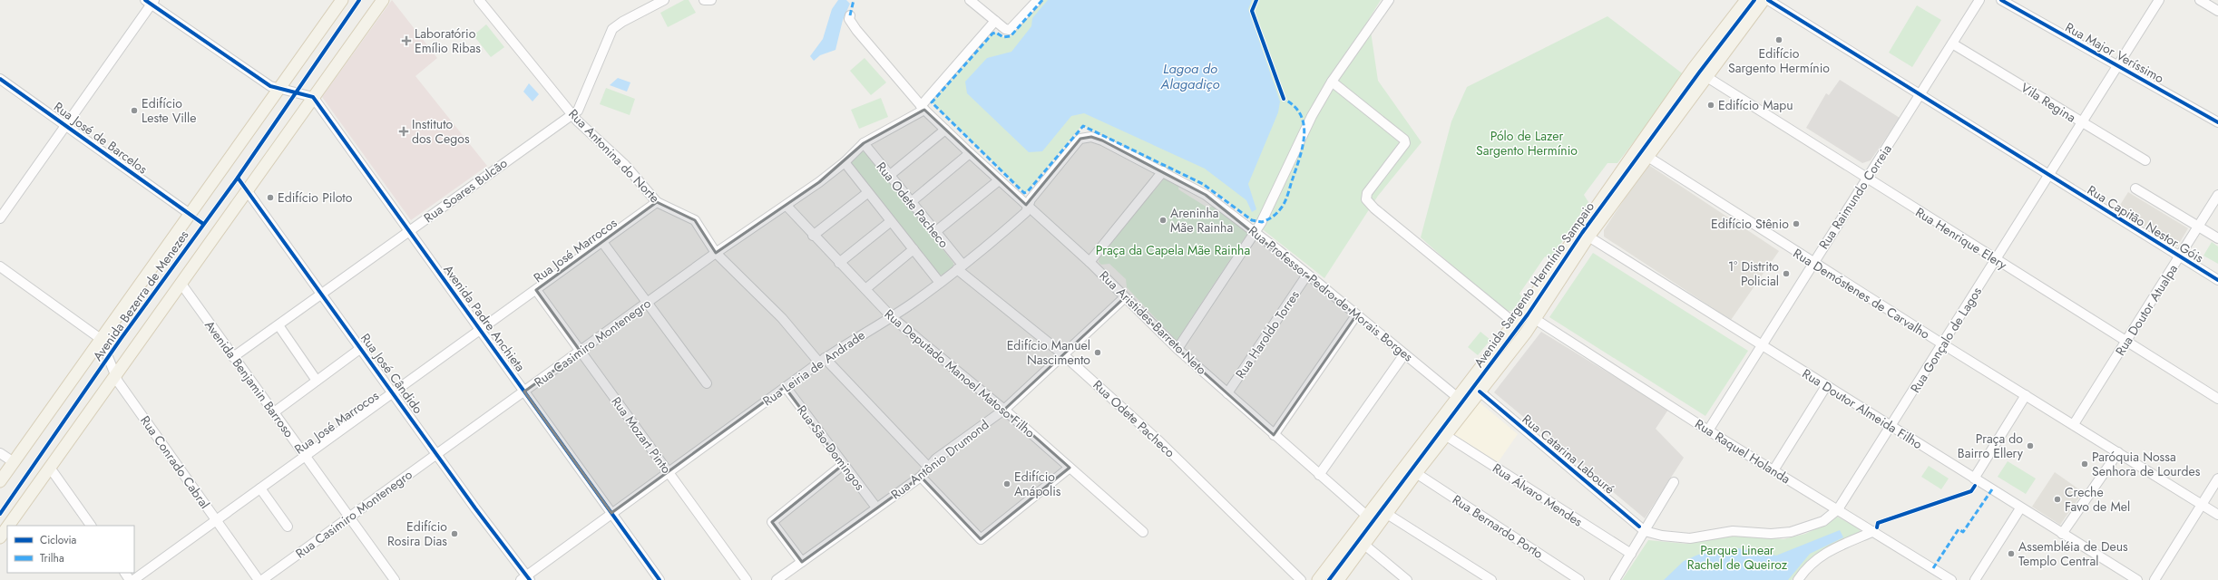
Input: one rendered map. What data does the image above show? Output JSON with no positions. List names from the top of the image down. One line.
{"streets":{"main road":["Avenida Sargento Hermínio Sampaio","Avenida Bezerra de Menezes"],"street":["Rua Major Veríssimo","Vila Regina","Rua José de Barcelos","Rua Antonina do Norte","Rua Soares Bulcão","Rua Raimundo Correia","Rua Odete Pacheco","Rua Capitão Nestor Góis","Rua Henrique Elery","Rua José Marrocos","Rua Professor Pedro de Morais Borges","Rua Demóstenes de Carvalho","Rua Doutor Atualpa","Avenida Padre Anchieta","Rua Aristides Barreto Neto","Rua Haroldo Torres","Rua Gonçalo de Lagos","Rua Casimiro Montenegro","Rua Leiria de Andrade","Rua José Cândido","Rua Deputado Manoel Matoso Filho","Avenida Benjamin Barroso","Rua Doutor Almeida Filho","Rua Mozart Pinto","Rua São Domingos","Rua Raquel Holanda","Rua Catarina Labouré","Rua Antônio Drumond","Rua Conrado Cabral","Rua Álvaro Mendes","Rua Bernardo Porto"]},"crossings":[["Rua Major Veríssimo","Rua Gonçalo de Lagos"],["Vila Regina","Rua Raimundo Correia"],["Vila Regina","Rua Gonçalo de Lagos"],["Rua José de Barcelos","Avenida Bezerra de Menezes"],["Rua Antonina do Norte","Rua Soares Bulcão"],["Rua Antonina do Norte","Rua José Marrocos"],["Rua Antonina do Norte","Rua Casimiro Montenegro"],["Rua Antonina do Norte","Rua Leiria de Andrade"],["Rua Antonina do Norte","Rua Antônio Drumond"],["Rua Soares Bulcão","Avenida Padre Anchieta"],["Rua Soares Bulcão","Rua José Cândido"],["Rua Soares Bulcão","Avenida Benjamin Barroso"],["Rua Raimundo Correia","Rua Capitão Nestor Góis"],["Rua Raimundo Correia","Rua Henrique Elery"],["Rua Raimundo Correia","Rua Demóstenes de Carvalho"],["Rua Raimundo Correia","Rua Doutor Almeida Filho"],["Rua Raimundo Correia","Rua Raquel Holanda"],["Rua Odete Pacheco","Rua Casimiro Montenegro"],["Rua Odete Pacheco","Rua Leiria de Andrade"],["Rua Odete Pacheco","Rua Antônio Drumond"],["Rua Capitão Nestor Góis","Rua Doutor Atualpa"],["Rua Capitão Nestor Góis","Rua Gonçalo de Lagos"],["Rua Henrique Elery","Avenida Sargento Hermínio Sampaio"],["Rua Henrique Elery","Rua Doutor Atualpa"],["Rua Henrique Elery","Rua Gonçalo de Lagos"],["Rua José Marrocos","Avenida Padre Anchieta"],["Rua José Marrocos","Rua José Cândido"],["Rua José Marrocos","Avenida Benjamin Barroso"],["Rua José Marrocos","Rua Mozart Pinto"],["Rua José Marrocos","Rua Conrado Cabral"],["Avenida Sargento Hermínio Sampaio","Rua Professor Pedro de Morais Borges"],["Avenida Sargento Hermínio Sampaio","Rua Demóstenes de Carvalho"],["Avenida Sargento Hermínio Sampaio","Rua Aristides Barreto Neto"],["Avenida Sargento Hermínio Sampaio","Rua Doutor Almeida Filho"],["Avenida Sargento Hermínio Sampaio","Rua Raquel Holanda"],["Avenida Sargento Hermínio Sampaio","Rua Catarina Labouré"],["Avenida Sargento Hermínio Sampaio","Rua Álvaro Mendes"],["Avenida Sargento Hermínio Sampaio","Rua Bernardo Porto"],["Rua Professor Pedro de Morais Borges","Rua Haroldo Torres"],["Rua Professor Pedro de Morais Borges","Rua Leiria de Andrade"],["Rua Demóstenes de Carvalho","Rua Doutor Atualpa"],["Rua Demóstenes de Carvalho","Rua Gonçalo de Lagos"],["Avenida Bezerra de Menezes","Avenida Padre Anchieta"],["Avenida Bezerra de Menezes","Rua José Cândido"],["Avenida Bezerra de Menezes","Avenida Benjamin Barroso"],["Avenida Bezerra de Menezes","Rua Conrado Cabral"],["Avenida Padre Anchieta","Rua Casimiro Montenegro"],["Avenida Padre Anchieta","Rua Leiria de Andrade"],["Rua Aristides Barreto Neto","Rua Haroldo Torres"],["Rua Aristides Barreto Neto","Rua Casimiro Montenegro"],["Rua Aristides Barreto Neto","Rua Leiria de Andrade"],["Rua Aristides Barreto Neto","Rua Antônio Drumond"],["Rua Gonçalo de Lagos","Rua Doutor Almeida Filho"],["Rua Gonçalo de Lagos","Rua Raquel Holanda"],["Rua Gonçalo de Lagos","Rua Catarina Labouré"],["Rua Casimiro Montenegro","Rua José Cândido"],["Rua Casimiro Montenegro","Rua Deputado Manoel Matoso Filho"],["Rua Casimiro Montenegro","Avenida Benjamin Barroso"],["Rua Casimiro Montenegro","Rua Mozart Pinto"],["Rua Leiria de Andrade","Rua José Cândido"],["Rua Leiria de Andrade","Rua Deputado Manoel Matoso Filho"],["Rua Leiria de Andrade","Rua Mozart Pinto"],["Rua Leiria de Andrade","Rua São Domingos"],["Rua Deputado Manoel Matoso Filho","Rua Antônio Drumond"],["Rua São Domingos","Rua Antônio Drumond"]],"water":["Lagoa do Alagadiço"],"parks":["Pólo de Lazer Sargento Hermínio","Praça da Capela Mãe Rainha","Parque Linear Rachel de Queiroz"],"places":{"other":["Edifício Sargento Hermínio","Edifício Mapu","Edifício Leste Ville","Edifício Piloto","Areninha Mãe Rainha","Edifício Stênio","1° Distrito Policial","Edifício Manuel Nascimento","Praça do Bairro Ellery","Paróquia Nossa Senhora de Lourdes","Edifício Anápolis","Creche Favo de Mel","Edifício Rosira Dias","Assembléia de Deus Templo Central"],"health":["Laboratório Emílio Ribas","Instituto dos Cegos"]},"legend":["Ciclovia","Trilha"]}
